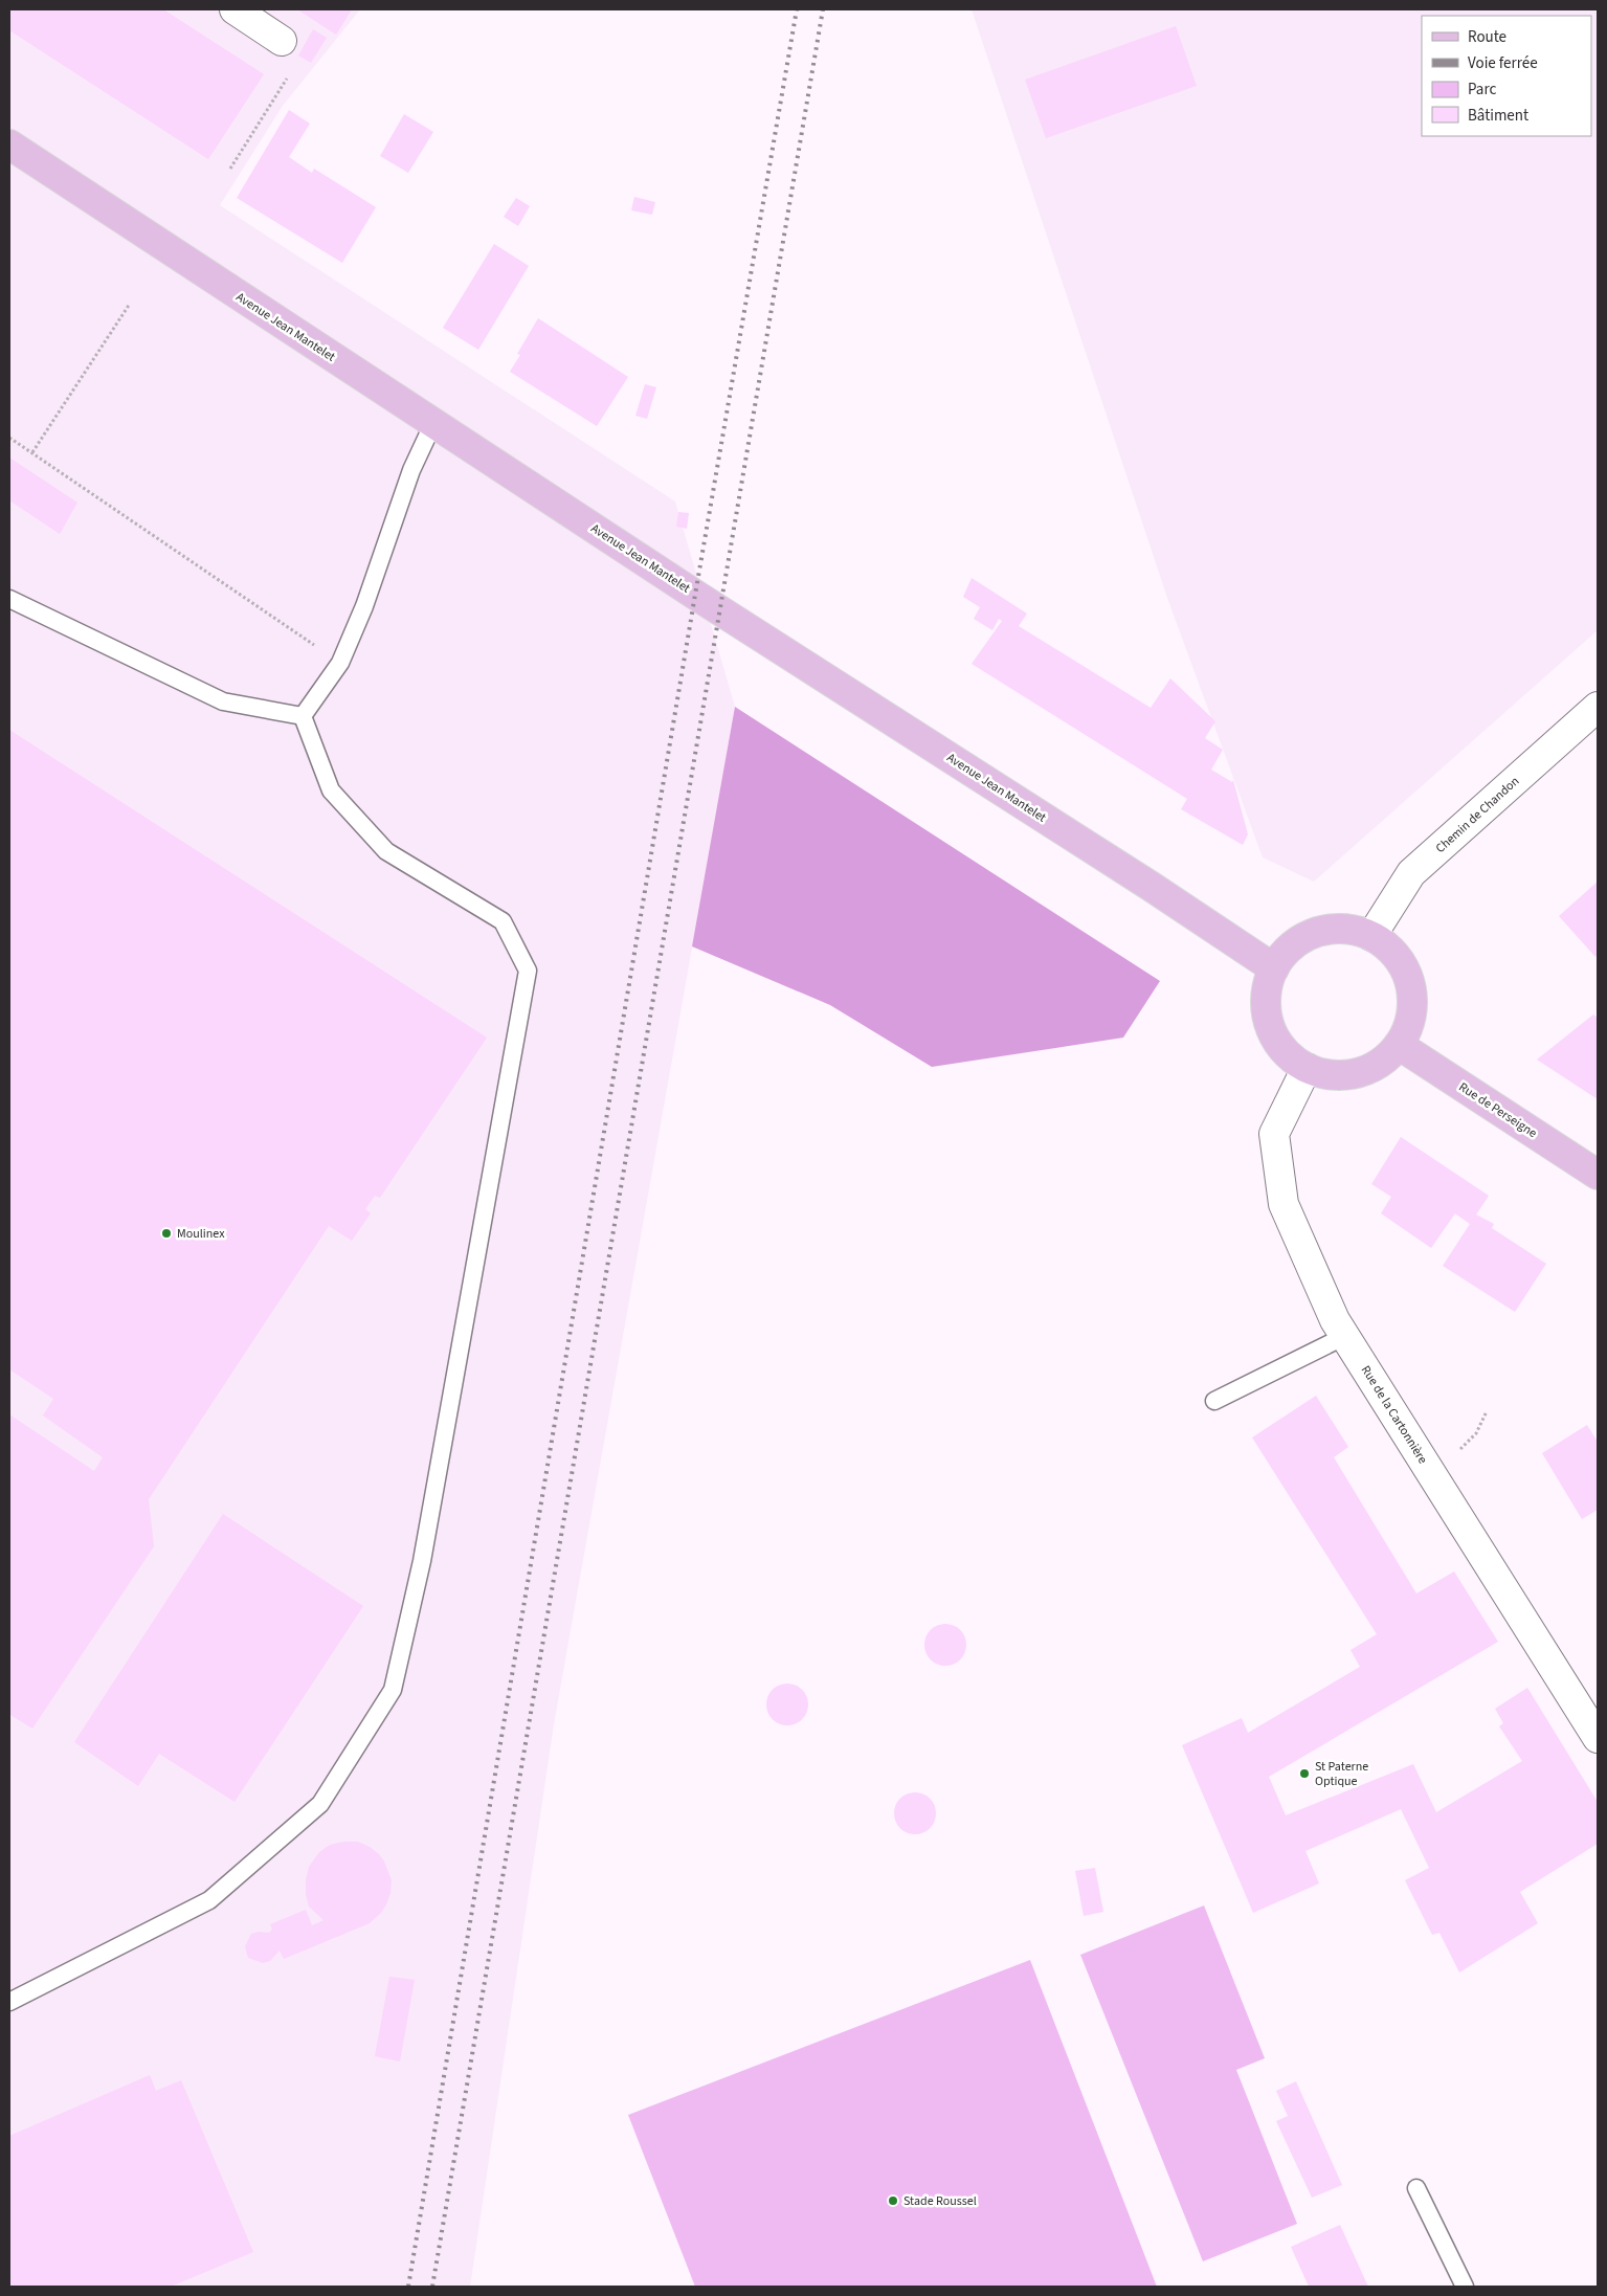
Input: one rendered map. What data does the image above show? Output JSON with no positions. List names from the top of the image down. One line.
{"streets":{"main road":["Avenue Jean Mantelet","Rue de Perseigne"],"street":["Chemin de Chandon","Rue de la Cartonnière"]},"crossings":[["Avenue Jean Mantelet","Chemin de Chandon"],["Avenue Jean Mantelet","Rue de Perseigne"],["Avenue Jean Mantelet","Rue de la Cartonnière"],["Chemin de Chandon","Rue de Perseigne"],["Chemin de Chandon","Rue de la Cartonnière"],["Rue de Perseigne","Rue de la Cartonnière"]],"places":["Moulinex","St Paterne Optique","Stade Roussel"],"legend":["Route","Voie ferrée","Parc","Bâtiment"]}
